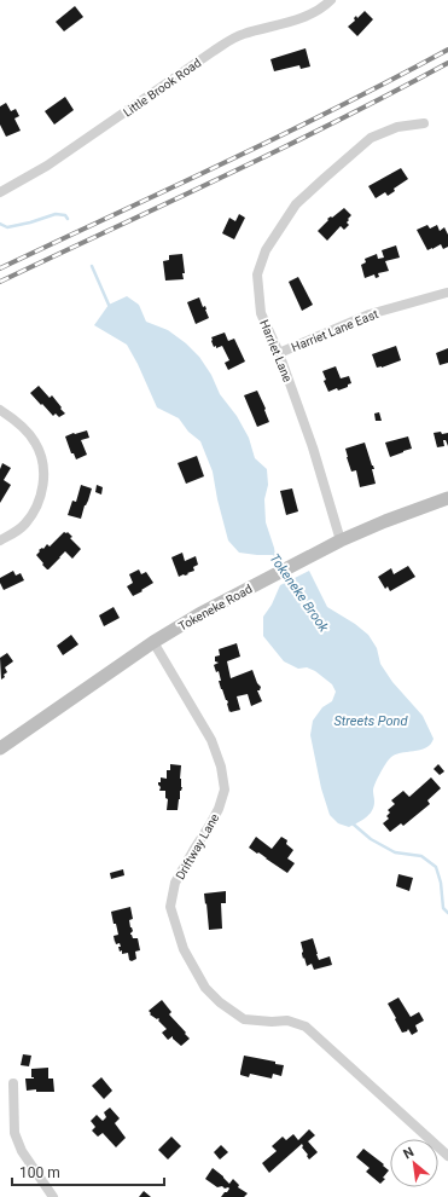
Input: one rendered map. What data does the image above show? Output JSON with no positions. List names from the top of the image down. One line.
{"streets":{"main road":["Tokeneke Road"],"street":["Little Brook Road","Harriet Lane East","Harriet Lane","Driftway Lane"]},"crossings":[["Harriet Lane East","Harriet Lane"],["Harriet Lane","Tokeneke Road"],["Tokeneke Road","Driftway Lane"]],"water":["Tokeneke Brook","Streets Pond"],"scale_bar":"100 m","north":"top left"}
